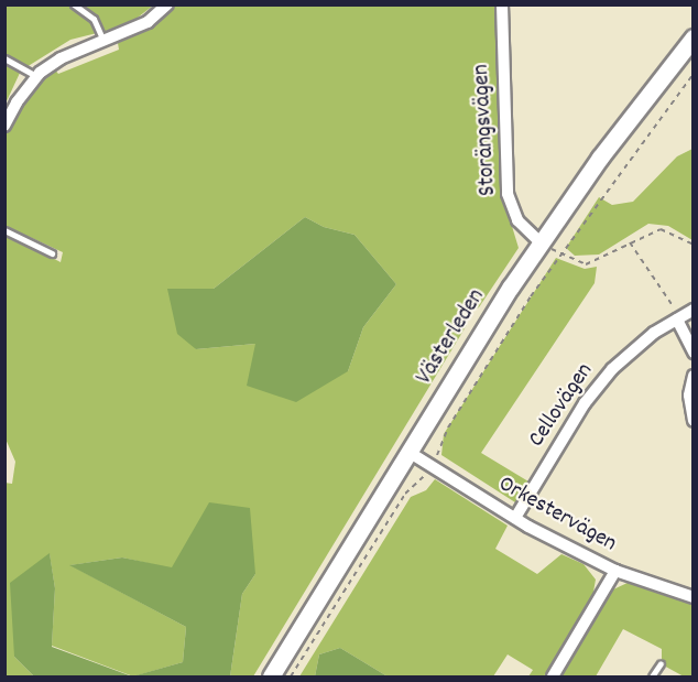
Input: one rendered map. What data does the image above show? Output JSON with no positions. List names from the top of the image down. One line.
{"streets":{"main road":["Västerleden"],"street":["Storängsvägen","Cellovägen","Orkestervägen"]},"crossings":[["Storängsvägen","Västerleden"],["Västerleden","Orkestervägen"],["Cellovägen","Orkestervägen"]]}
